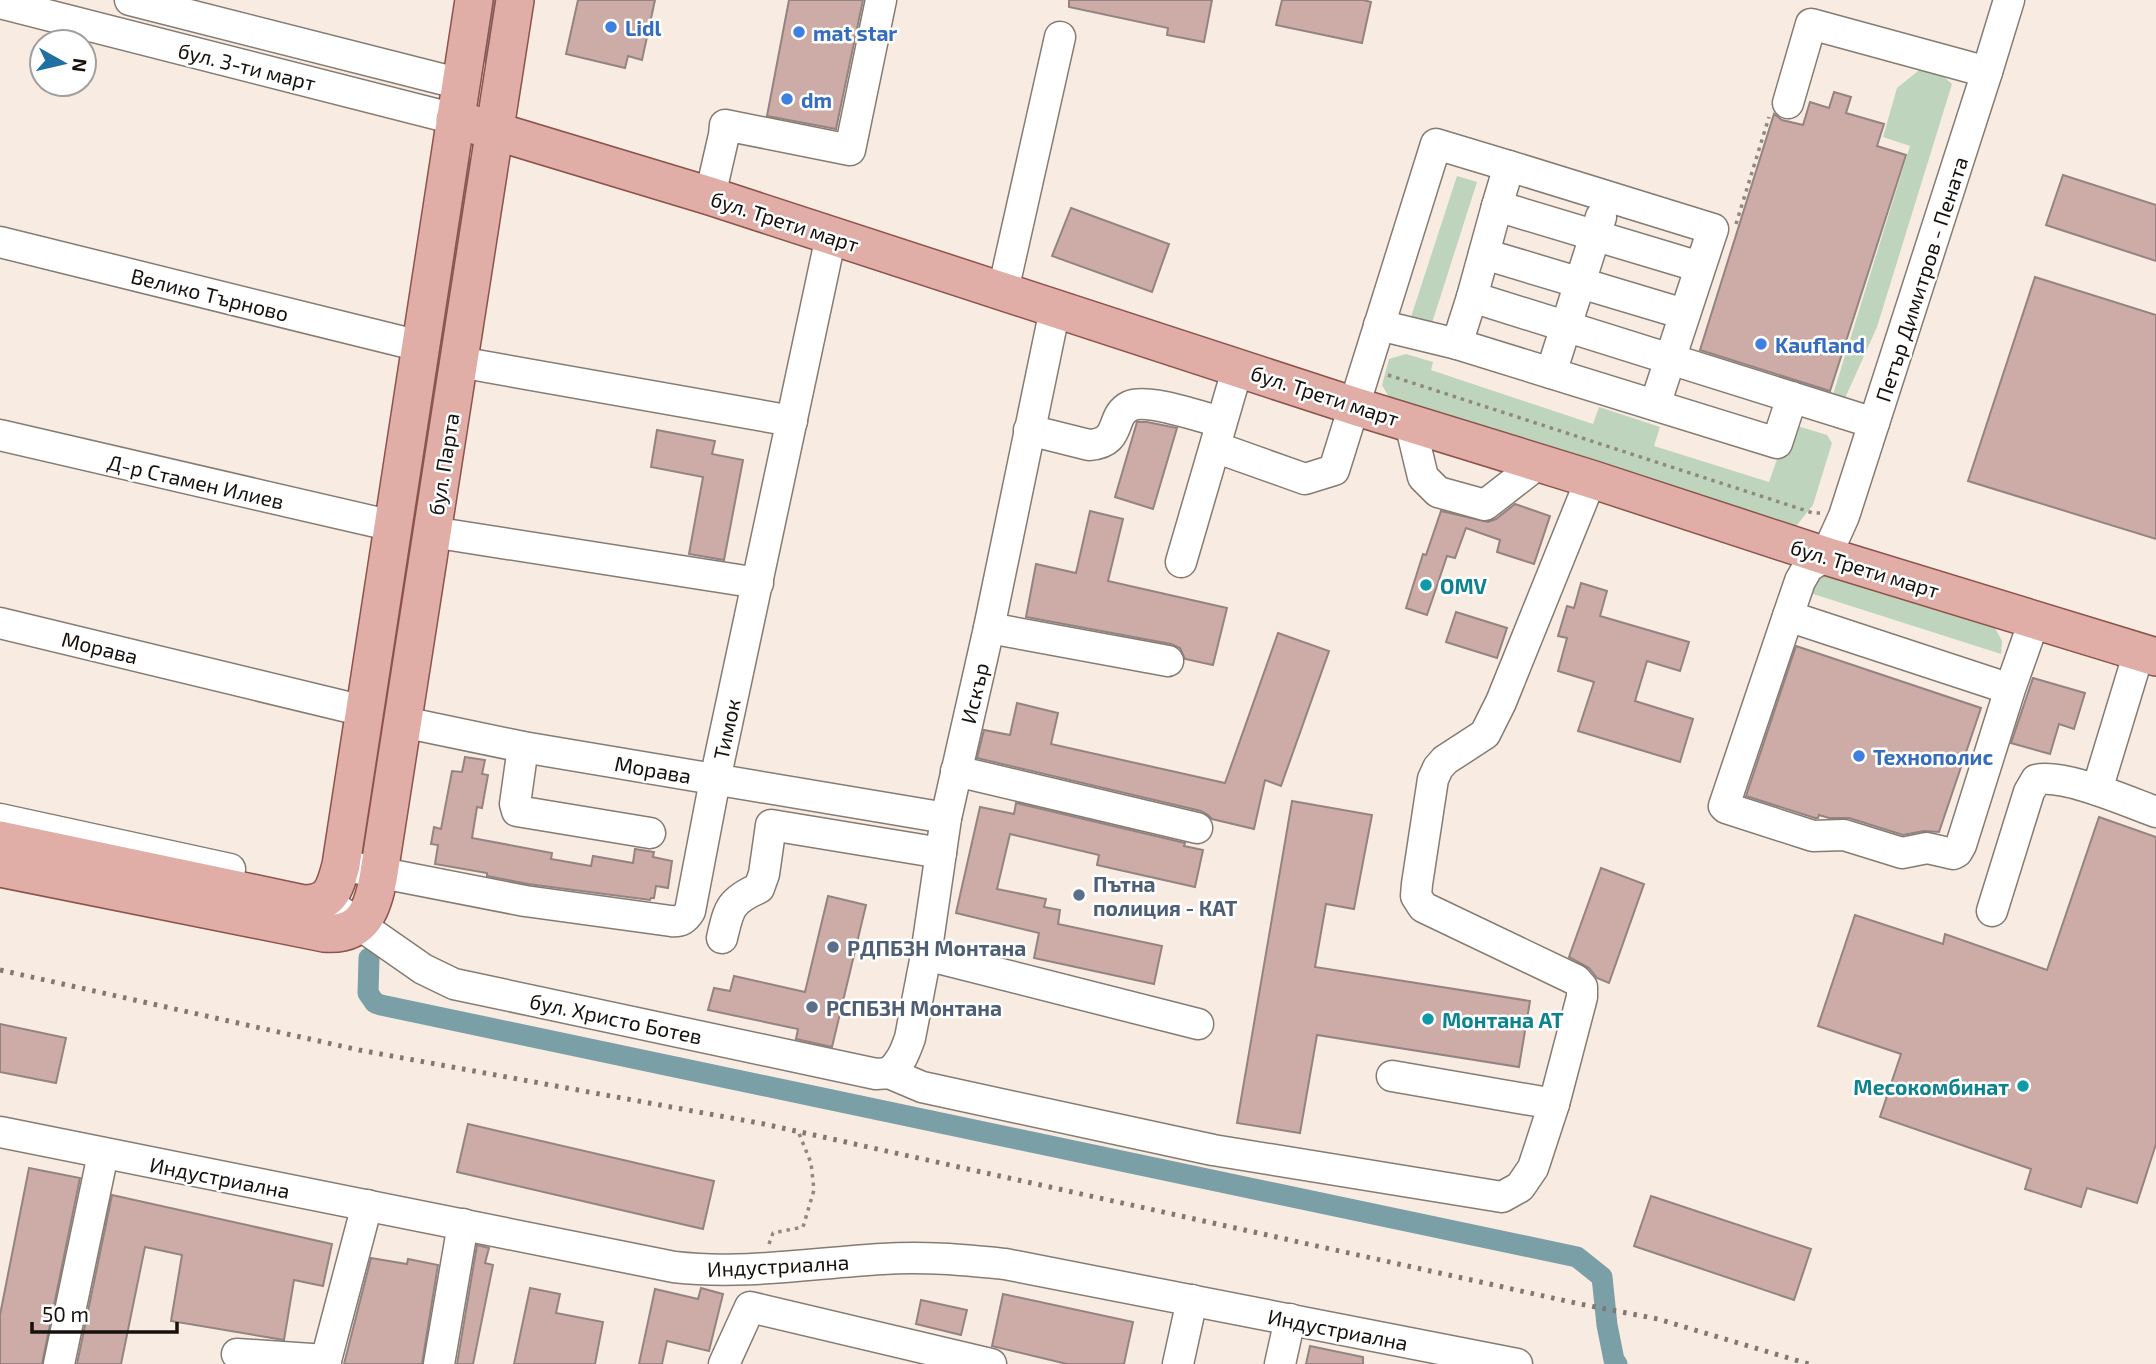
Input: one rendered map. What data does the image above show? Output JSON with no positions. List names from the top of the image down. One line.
{"streets":{"main road":["бул. 3-ти март","бул. Трети март","бул. Парта"],"street":["Петър Димитров - Пената","Велико Търново","Д-р Стамен Илиев","Морава","Искър","Тимок","бул. Христо Ботев","Индустриална"]},"crossings":[["бул. 3-ти март","бул. Трети март"],["бул. 3-ти март","бул. Парта"],["бул. Трети март","Петър Димитров - Пената"],["бул. Трети март","бул. Парта"],["бул. Трети март","Искър"],["бул. Трети март","Тимок"],["Велико Търново","бул. Парта"],["бул. Парта","Д-р Стамен Илиев"],["бул. Парта","Морава"],["бул. Парта","Тимок"],["бул. Парта","бул. Христо Ботев"],["Морава","Искър"],["Морава","Тимок"],["Искър","бул. Христо Ботев"]],"places":["Lidl","mat star","dm","Kaufland","OMV","Технополис","Пътна полиция - КАТ","РДПБЗН Монтана","РСПБЗН Монтана","Монтана АТ","Месокомбинат"],"scale_bar":"50 m","north":"right"}
